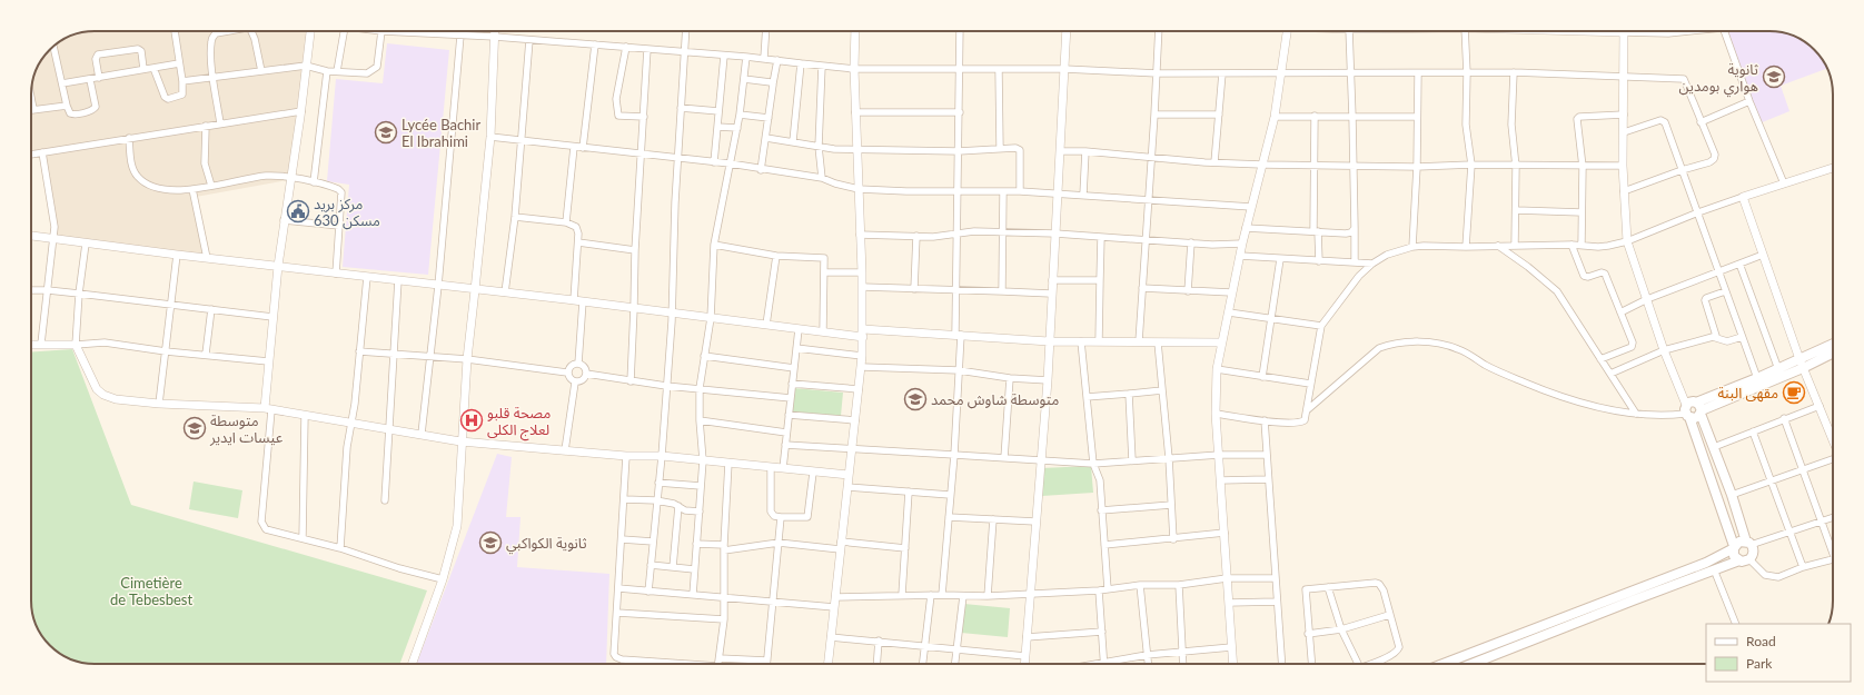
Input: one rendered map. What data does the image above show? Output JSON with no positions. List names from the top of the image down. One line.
{"parks":["Cimetière de Tebesbest"],"places":{"school or university":["ثانوية هواري بومدين","Lycée Bachir El Ibrahimi","متوسطة شاوش محمد","متوسطة عيسات ايدير","ثانوية الكواكبي"],"public building":["مركز بريد 630 مسكن"],"cafe":["مقهى البنة"],"hospital":["مصحة قلبو لعلاج الكلى"]},"legend":["Road","Park"]}
